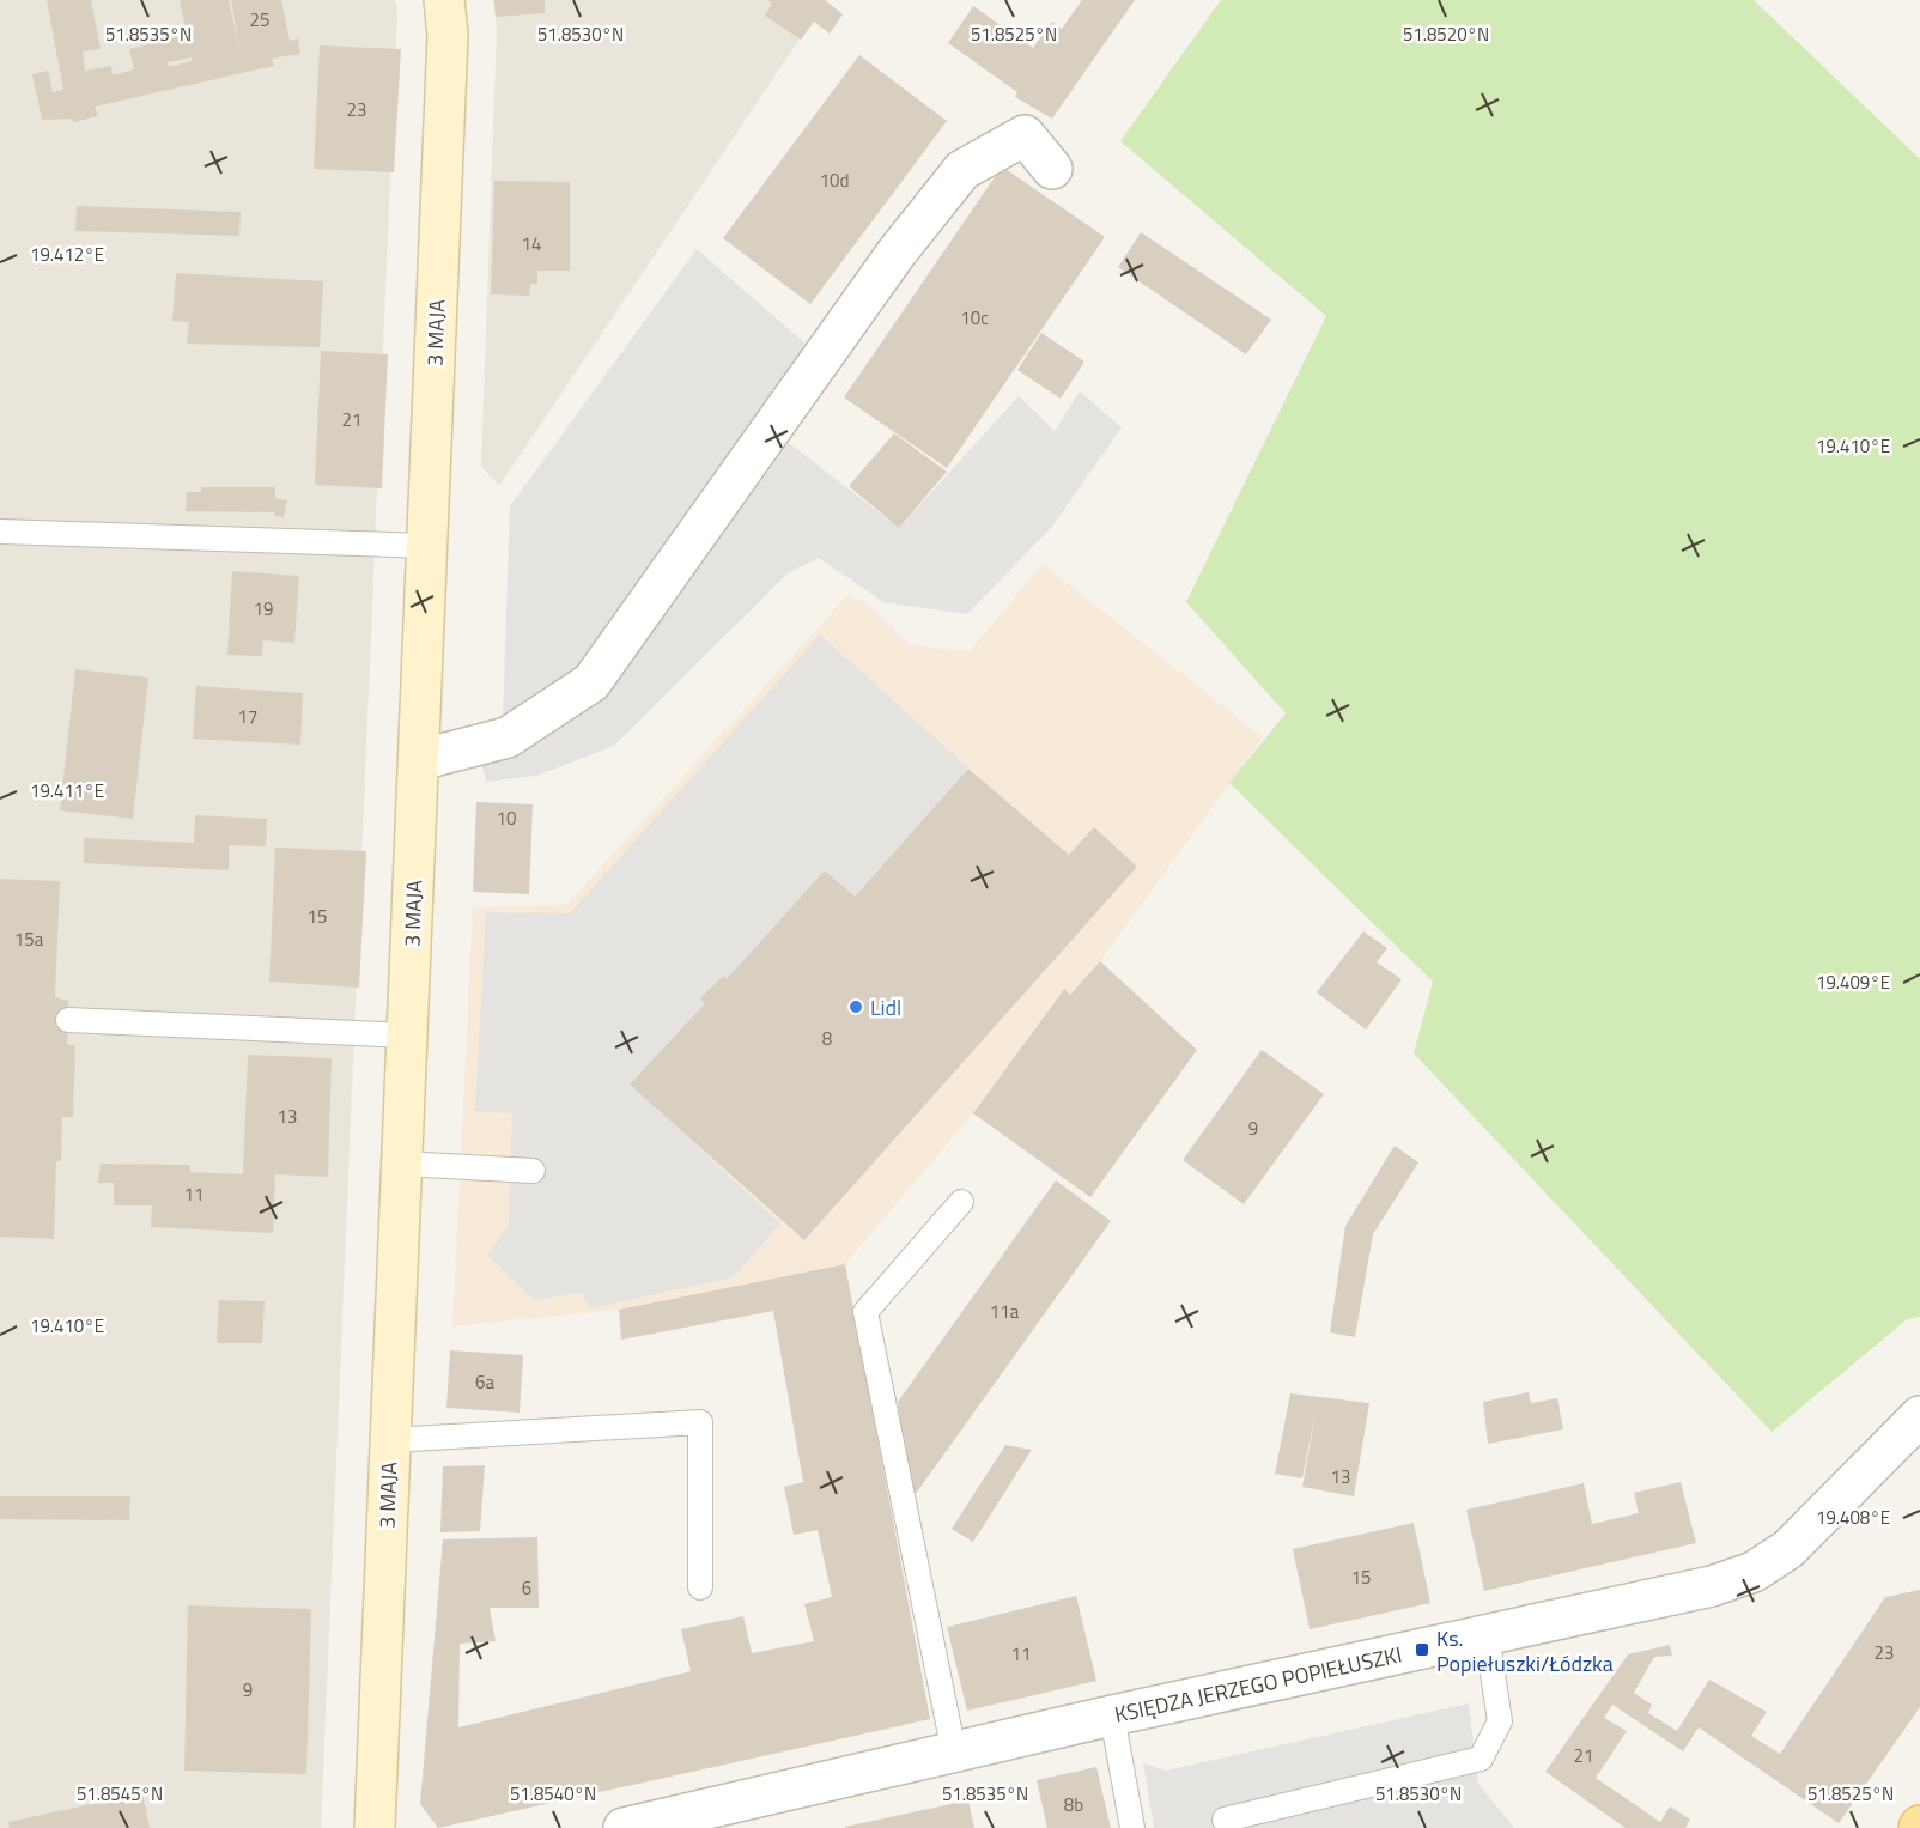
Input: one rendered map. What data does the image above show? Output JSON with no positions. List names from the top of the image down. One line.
{"streets":{"main road":["3 MAJA"],"street":["KSIĘDZA JERZEGO POPIEŁUSZKI"]},"places":{"other":["Lidl"],"transit":["Ks. Popiełuszki/Łódzka"]},"house_numbers":["25","23","10d","14","10c","21","19","17","10","15","15a","8","13","9","11","11a","6a","13","15","6","23","11","9","21","8b"],"coordinates":["51.8520°N","51.8535°N","51.8530°N","51.8525°N","19.412°E","19.410°E","19.411°E","19.409°E","19.408°E","51.8545°N","51.8540°N"]}
